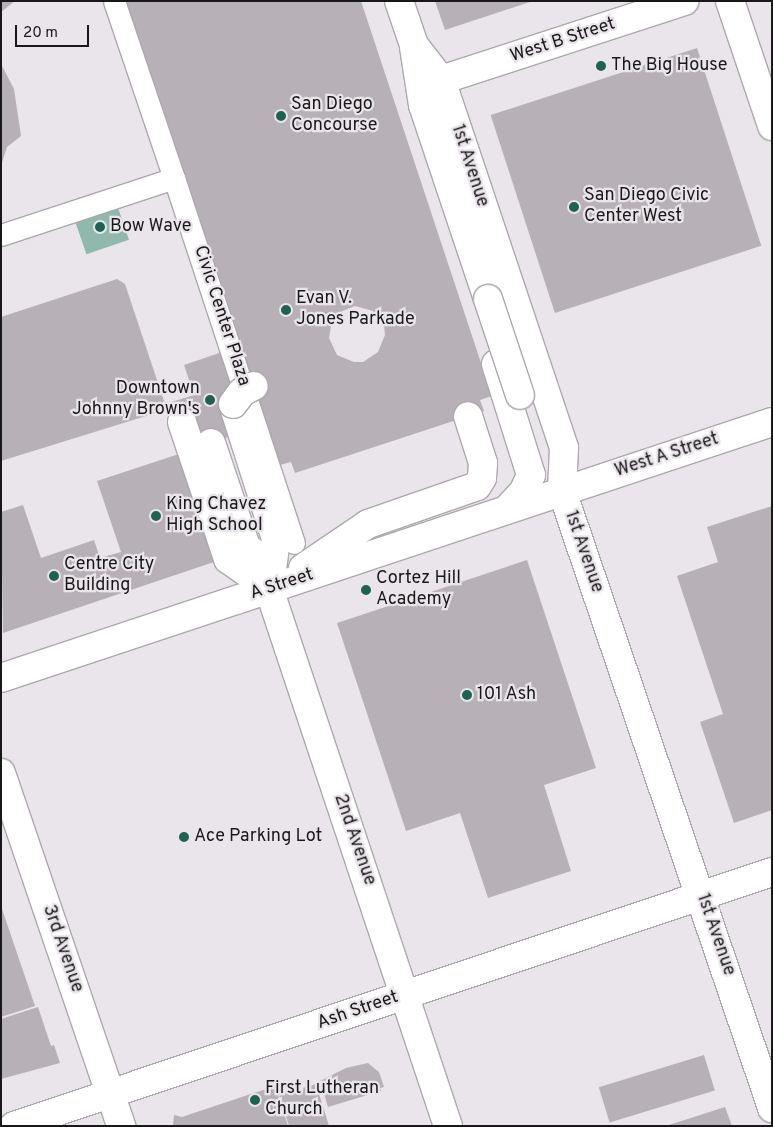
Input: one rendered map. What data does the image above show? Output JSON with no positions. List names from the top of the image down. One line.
{"streets":{"main road":["West B Street","1st Avenue","West A Street","A Street","2nd Avenue","3rd Avenue","Ash Street"],"street":["Civic Center Plaza"]},"crossings":[["West B Street","1st Avenue"],["1st Avenue","West A Street"],["1st Avenue","A Street"],["1st Avenue","Ash Street"],["West A Street","A Street"],["A Street","2nd Avenue"],["2nd Avenue","Ash Street"],["3rd Avenue","Ash Street"]],"places":["The Big House","San Diego Concourse","San Diego Civic Center West","Bow Wave","Evan V. Jones Parkade","Downtown Johnny Brown's","King Chavez High School","Centre City Building","Cortez Hill Academy","101 Ash","Ace Parking Lot","First Lutheran Church"],"scale_bar":"20 m"}
